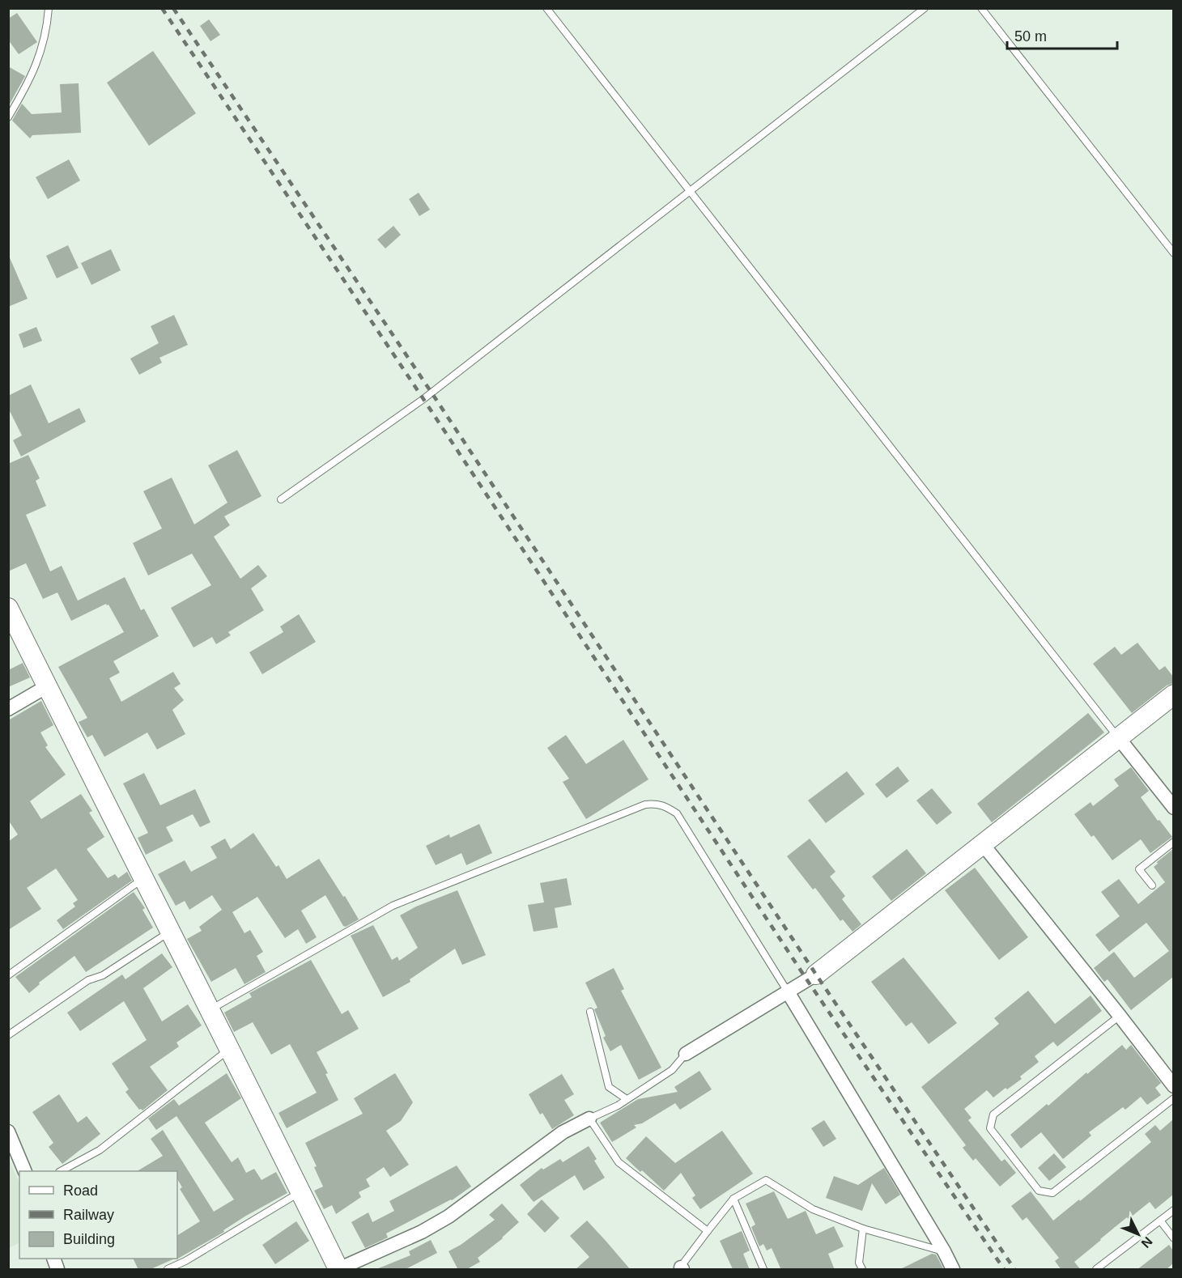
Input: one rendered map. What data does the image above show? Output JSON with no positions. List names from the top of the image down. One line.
{"legend":["Road","Railway","Building"],"scale_bar":"50 m","north":"bottom right"}
